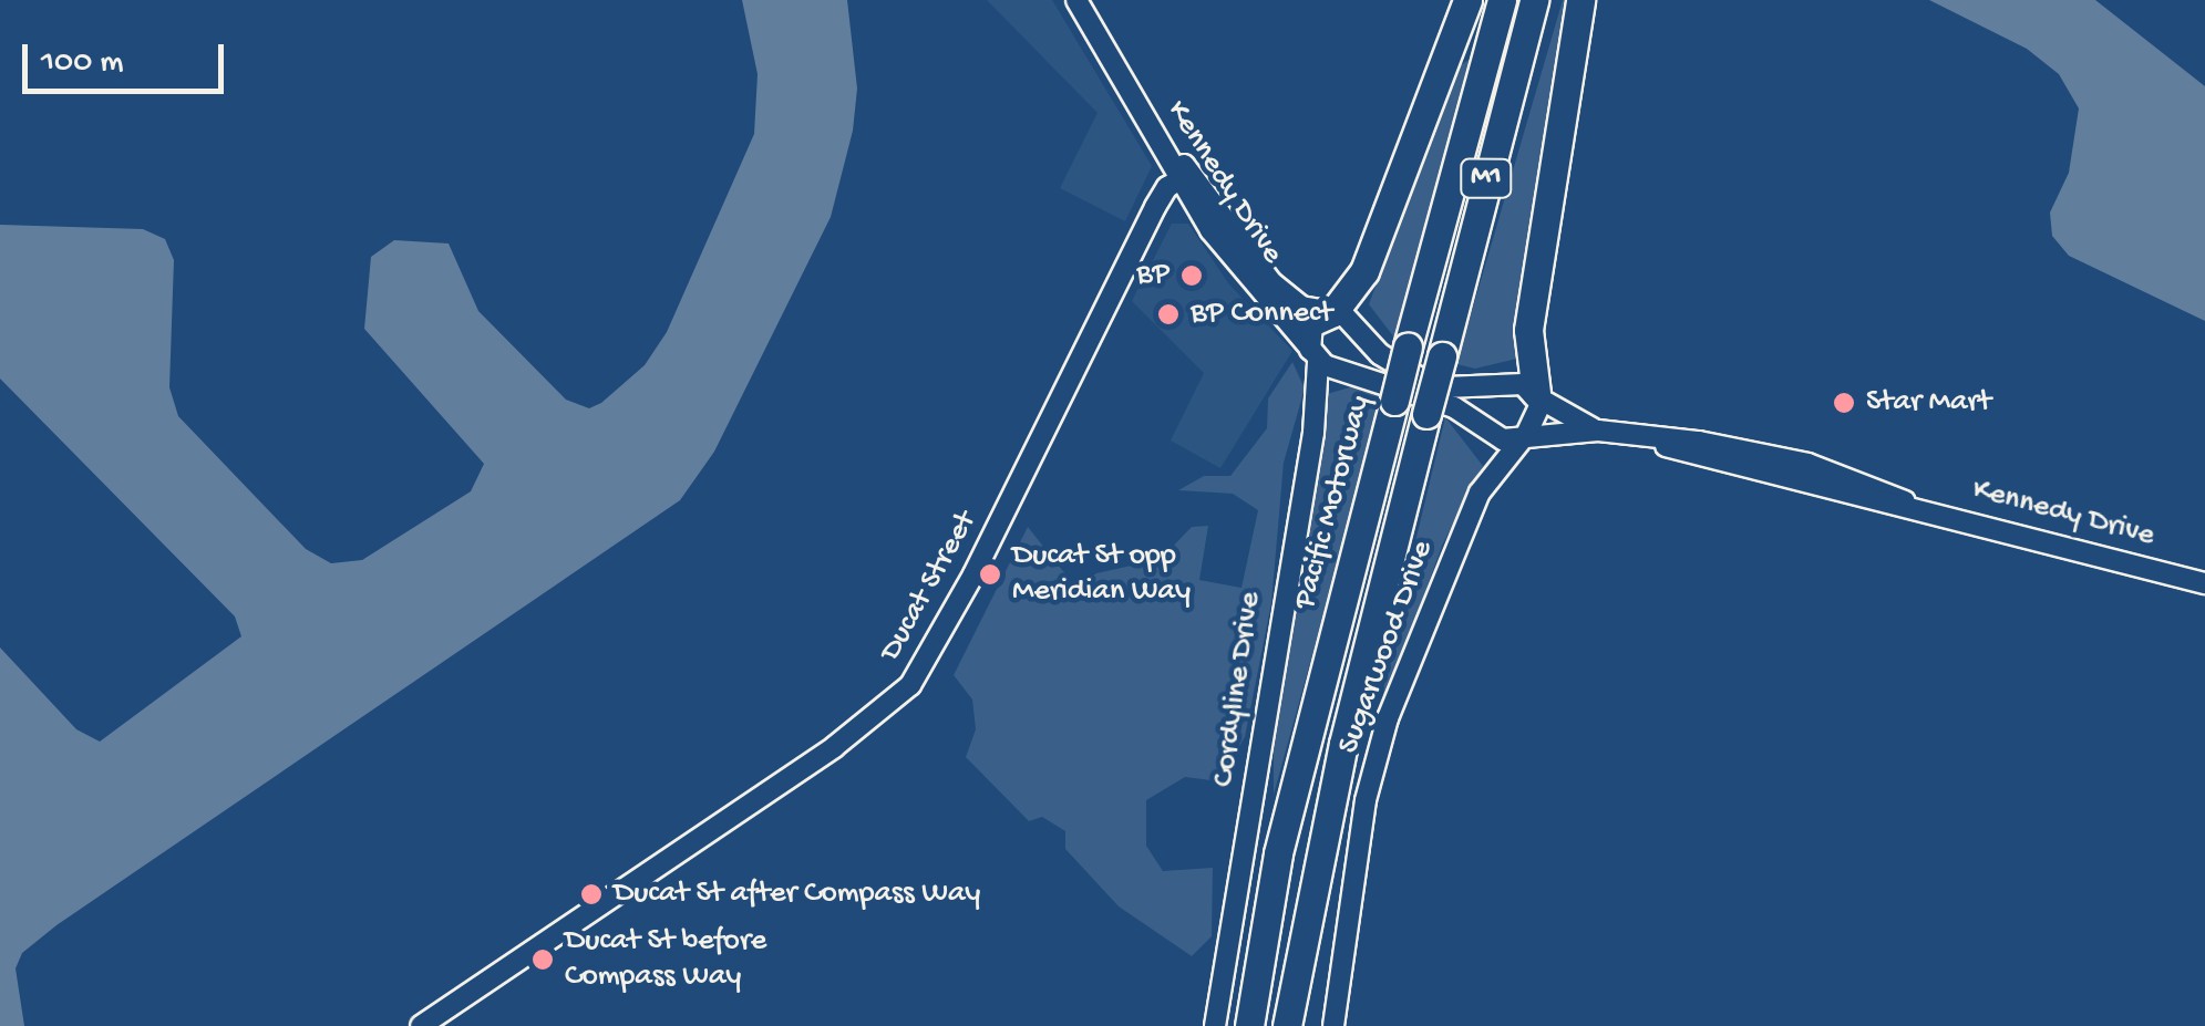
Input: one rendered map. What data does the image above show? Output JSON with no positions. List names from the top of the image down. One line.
{"streets":{"highway":["M1","Pacific Motorway"],"street":["Kennedy Drive","Ducat Street","Sugarwood Drive","Cordyline Drive"]},"crossings":[["Kennedy Drive","Ducat Street"],["Kennedy Drive","Sugarwood Drive"],["Kennedy Drive","Cordyline Drive"]],"places":["BP","BP Connect","Star Mart","Ducat St opp Meridian Way","Ducat St after Compass Way","Ducat St before Compass Way"],"scale_bar":"100 m"}
